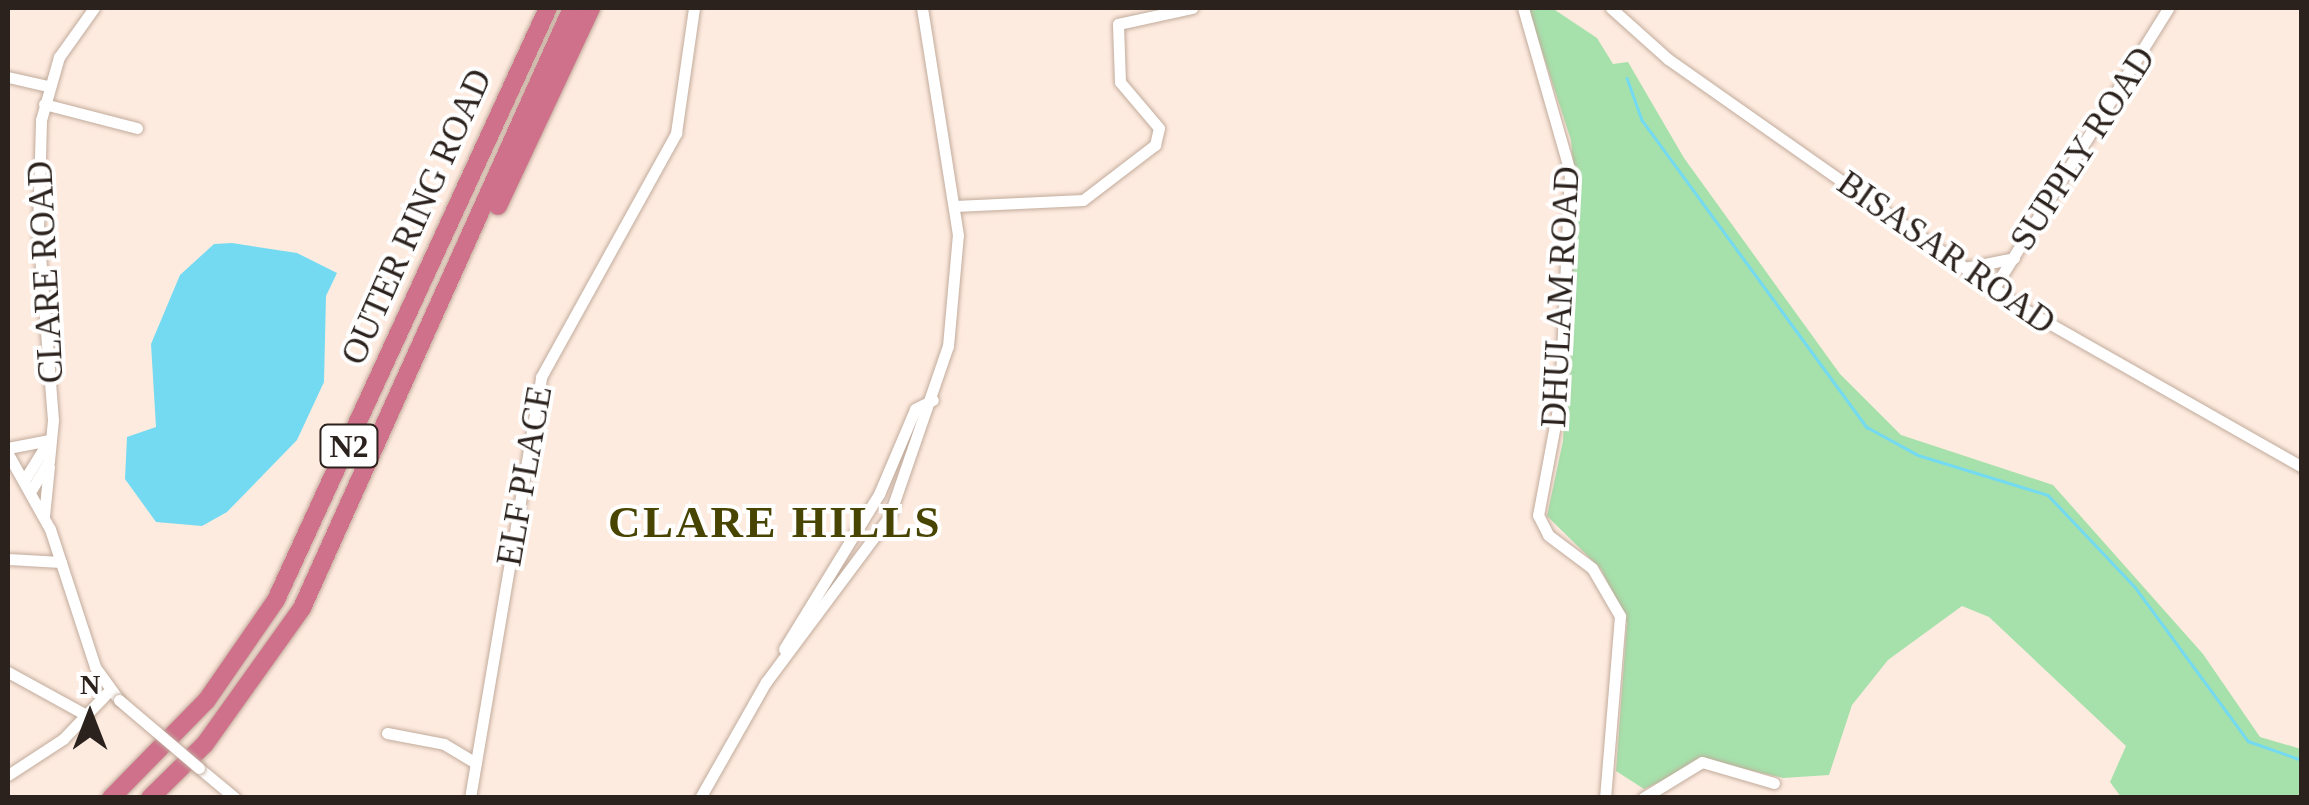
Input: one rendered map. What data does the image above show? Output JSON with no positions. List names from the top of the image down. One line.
{"streets":{"highway":["OUTER RING ROAD","N2"],"street":["SUPPLY ROAD","BISASAR ROAD","CLARE ROAD","DHULAM ROAD","ELF PLACE"]},"crossings":[["SUPPLY ROAD","BISASAR ROAD"]],"districts":["CLARE HILLS"],"north":"top"}
